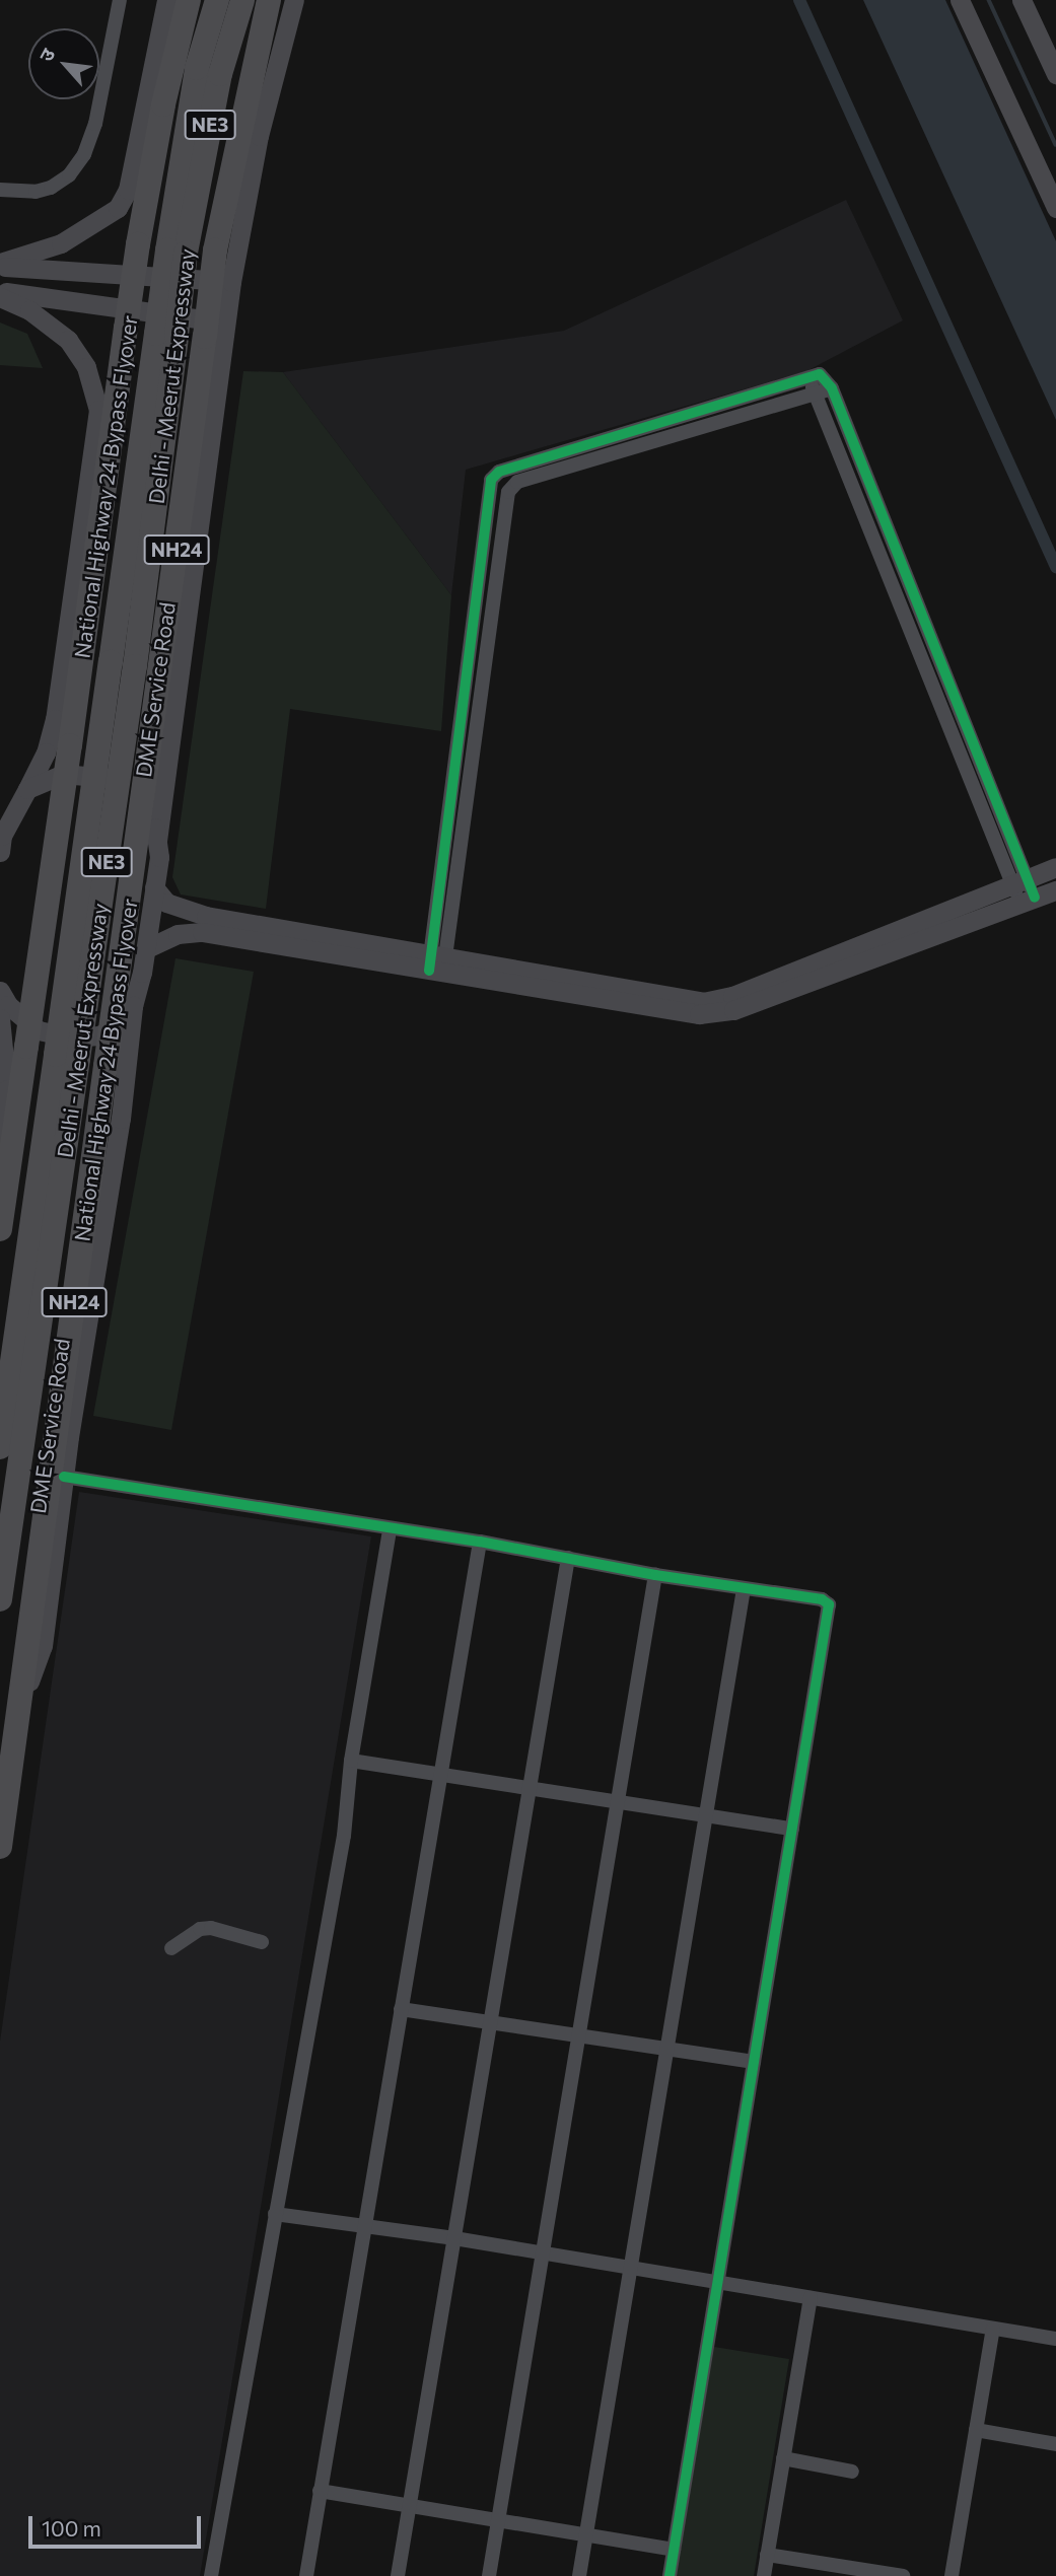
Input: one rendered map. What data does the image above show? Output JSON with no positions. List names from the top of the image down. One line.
{"streets":{"highway":["NE3","Delhi - Meerut Expressway","National Highway 24 Bypass Flyover","NH24"],"main road":["DME Service Road"]},"crossings":[["National Highway 24 Bypass Flyover","NH24"],["National Highway 24 Bypass Flyover","DME Service Road"],["NH24","DME Service Road"]],"scale_bar":"100 m","north":"top left"}
